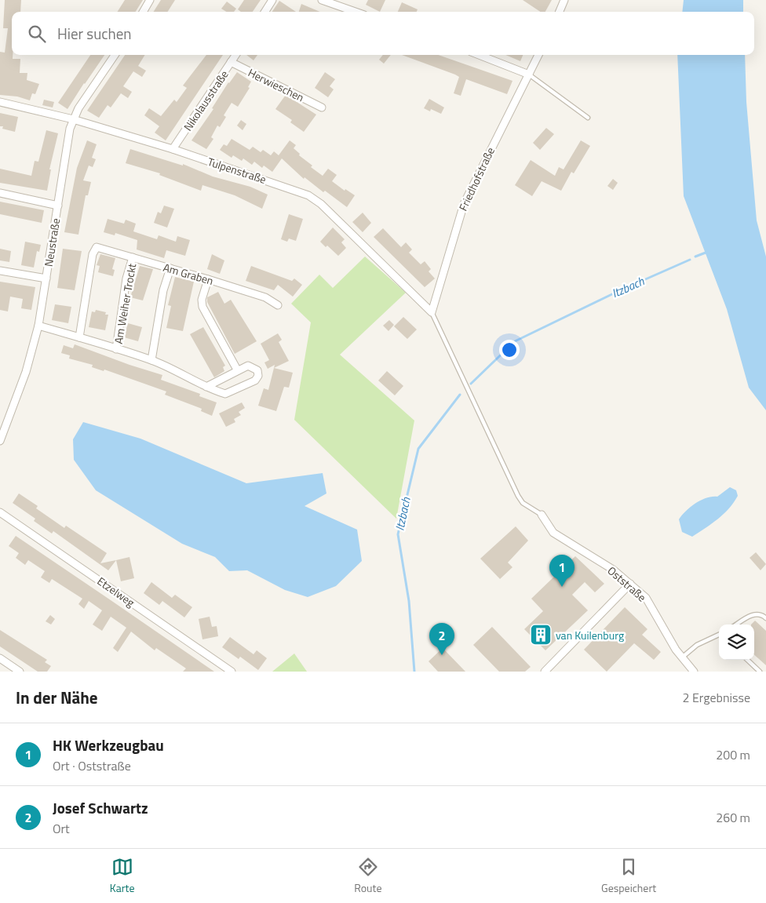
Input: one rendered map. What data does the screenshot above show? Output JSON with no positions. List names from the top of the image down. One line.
{"streets":{"street":["Herwieschen","Nikolausstraße","Tulpenstraße","Friedhofstraße","Neustraße","Am Graben","Am Weiher Trockt","Oststraße","Etzelweg"]},"crossings":[["Herwieschen","Nikolausstraße"],["Nikolausstraße","Tulpenstraße"],["Tulpenstraße","Friedhofstraße"],["Tulpenstraße","Neustraße"],["Neustraße","Am Weiher Trockt"],["Am Graben","Am Weiher Trockt"]],"water":["Itzbach"],"places":{"building":["van Kuilenburg"]},"page":{"search":"Hier suchen","pins":["1","2"],"heading":["In der Nähe","2 Ergebnisse"],"list":[{"mark":"1","name":"HK Werkzeugbau","note":"Ort · Oststraße","value":"200 m"},{"mark":"2","name":"Josef Schwartz","note":"Ort","value":"260 m"}],"nav":["Karte","Route","Gespeichert"]}}
